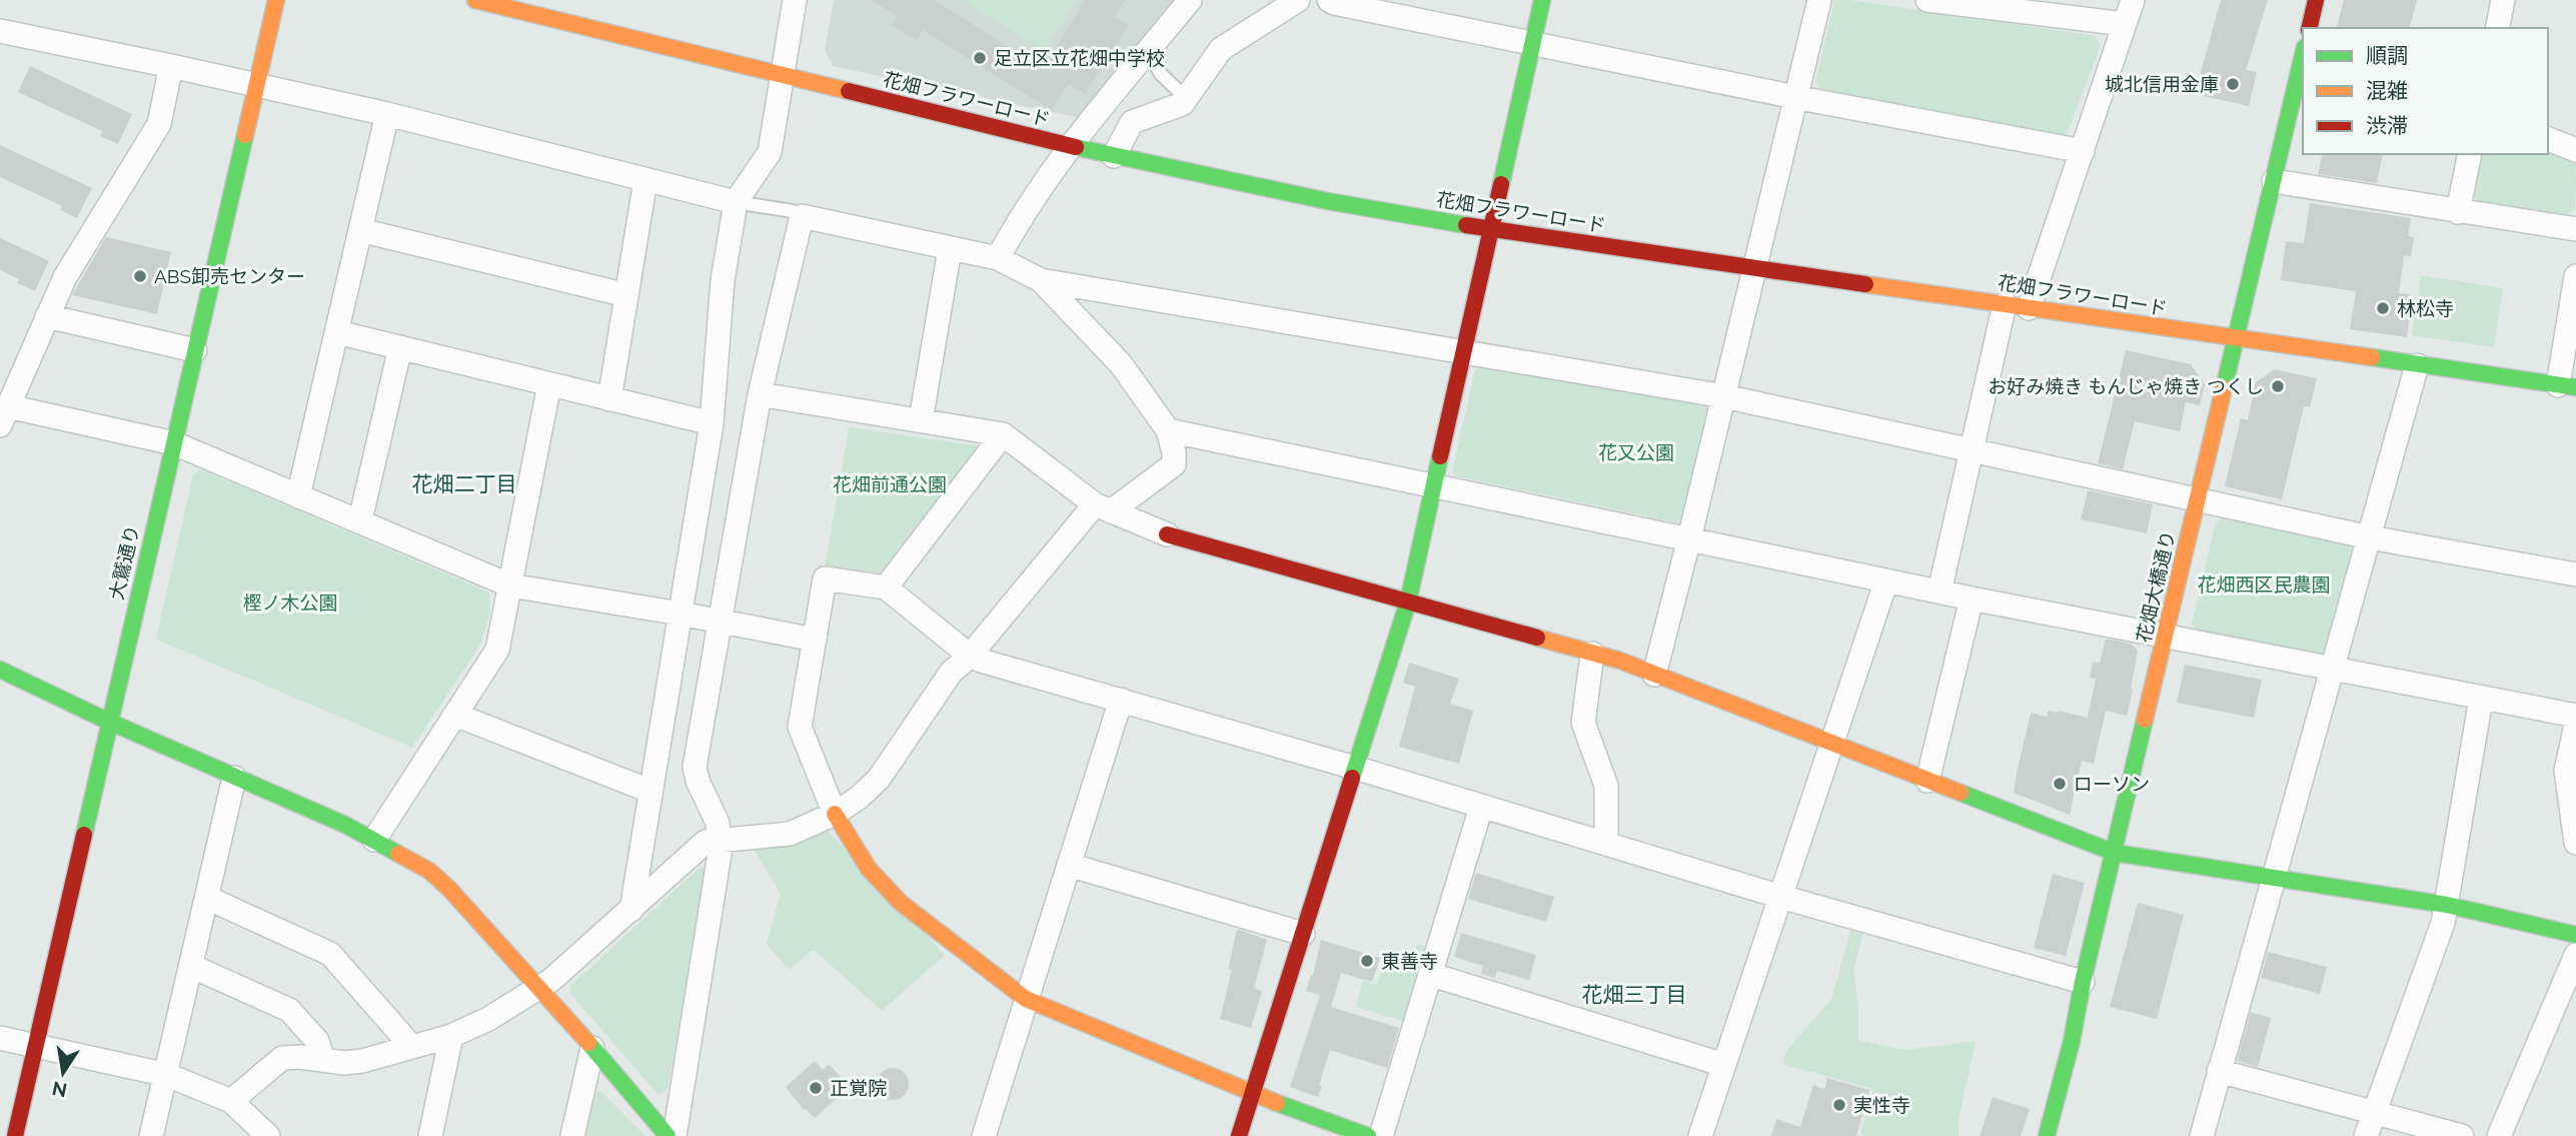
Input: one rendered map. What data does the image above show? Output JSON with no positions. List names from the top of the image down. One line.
{"streets":{"street":["花畑フラワーロード","大鷲通り","花畑大橋通り"]},"crossings":[["花畑フラワーロード","花畑大橋通り"]],"districts":["花畑二丁目","花畑三丁目"],"parks":["花又公園","花畑前通公園","花畑西区民農園","樫ノ木公園"],"places":["足立区立花畑中学校","城北信用金庫","ABS卸売センター","林松寺","お好み焼き もんじゃ焼き つくし","ローソン","東善寺","正覚院","実性寺"],"legend":["順調","混雑","渋滞"],"north":"bottom"}
